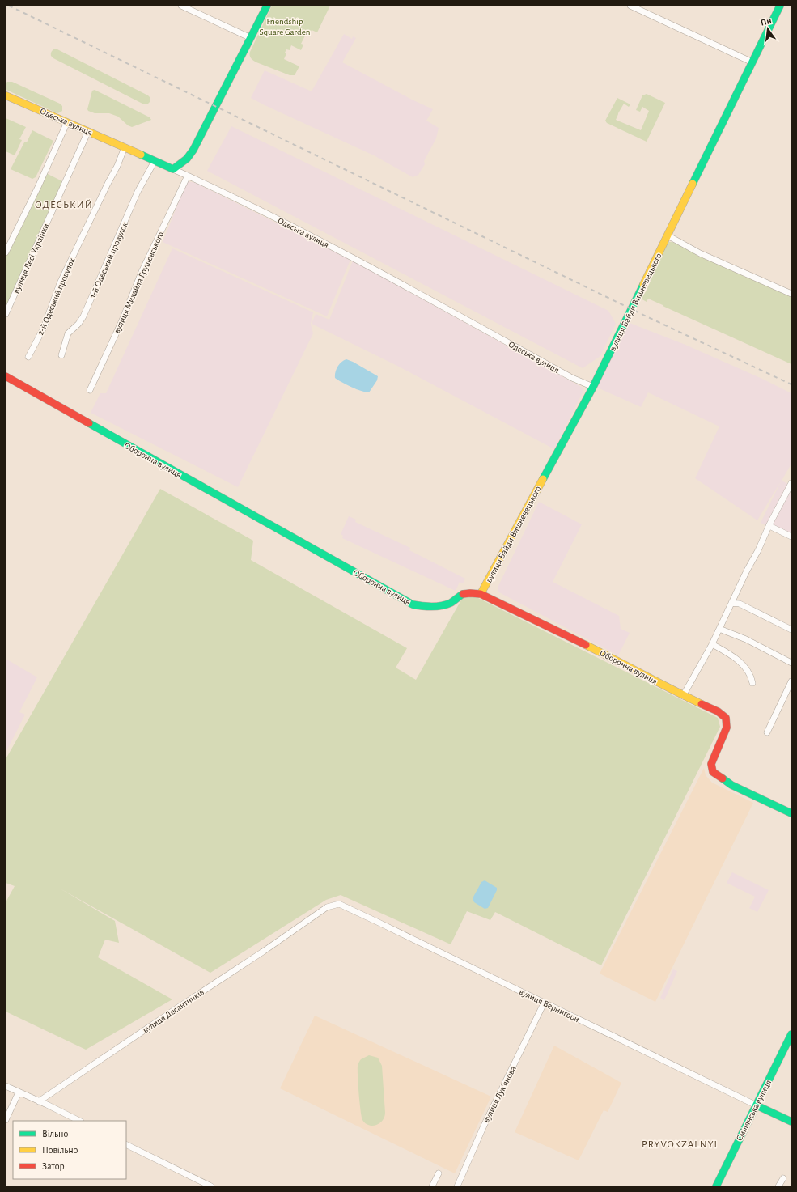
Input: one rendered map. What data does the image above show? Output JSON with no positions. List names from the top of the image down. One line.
{"streets":{"street":["Одеська вулиця","вулиця Лесі Українки","1-й Одеський провулок","вулиця Михайла Грушевського","2-й Одеський провулок","вулиця Байди Вишневецького","Оборонна вулиця","вулиця Вернигори","вулиця Десантників","вулиця Лукʼянова","Смілянська вулиця"]},"crossings":[["Одеська вулиця","вулиця Лесі Українки"],["Одеська вулиця","1-й Одеський провулок"],["Одеська вулиця","вулиця Михайла Грушевського"],["Одеська вулиця","2-й Одеський провулок"],["Одеська вулиця","вулиця Байди Вишневецького"],["вулиця Байди Вишневецького","Оборонна вулиця"],["вулиця Вернигори","вулиця Десантників"],["вулиця Вернигори","вулиця Лукʼянова"],["вулиця Вернигори","Смілянська вулиця"]],"districts":["ОДЕСЬКИЙ","PRYVOKZALNYI"],"parks":["Friendship Square Garden"],"legend":["Вільно","Повільно","Затор"],"north":"top"}
